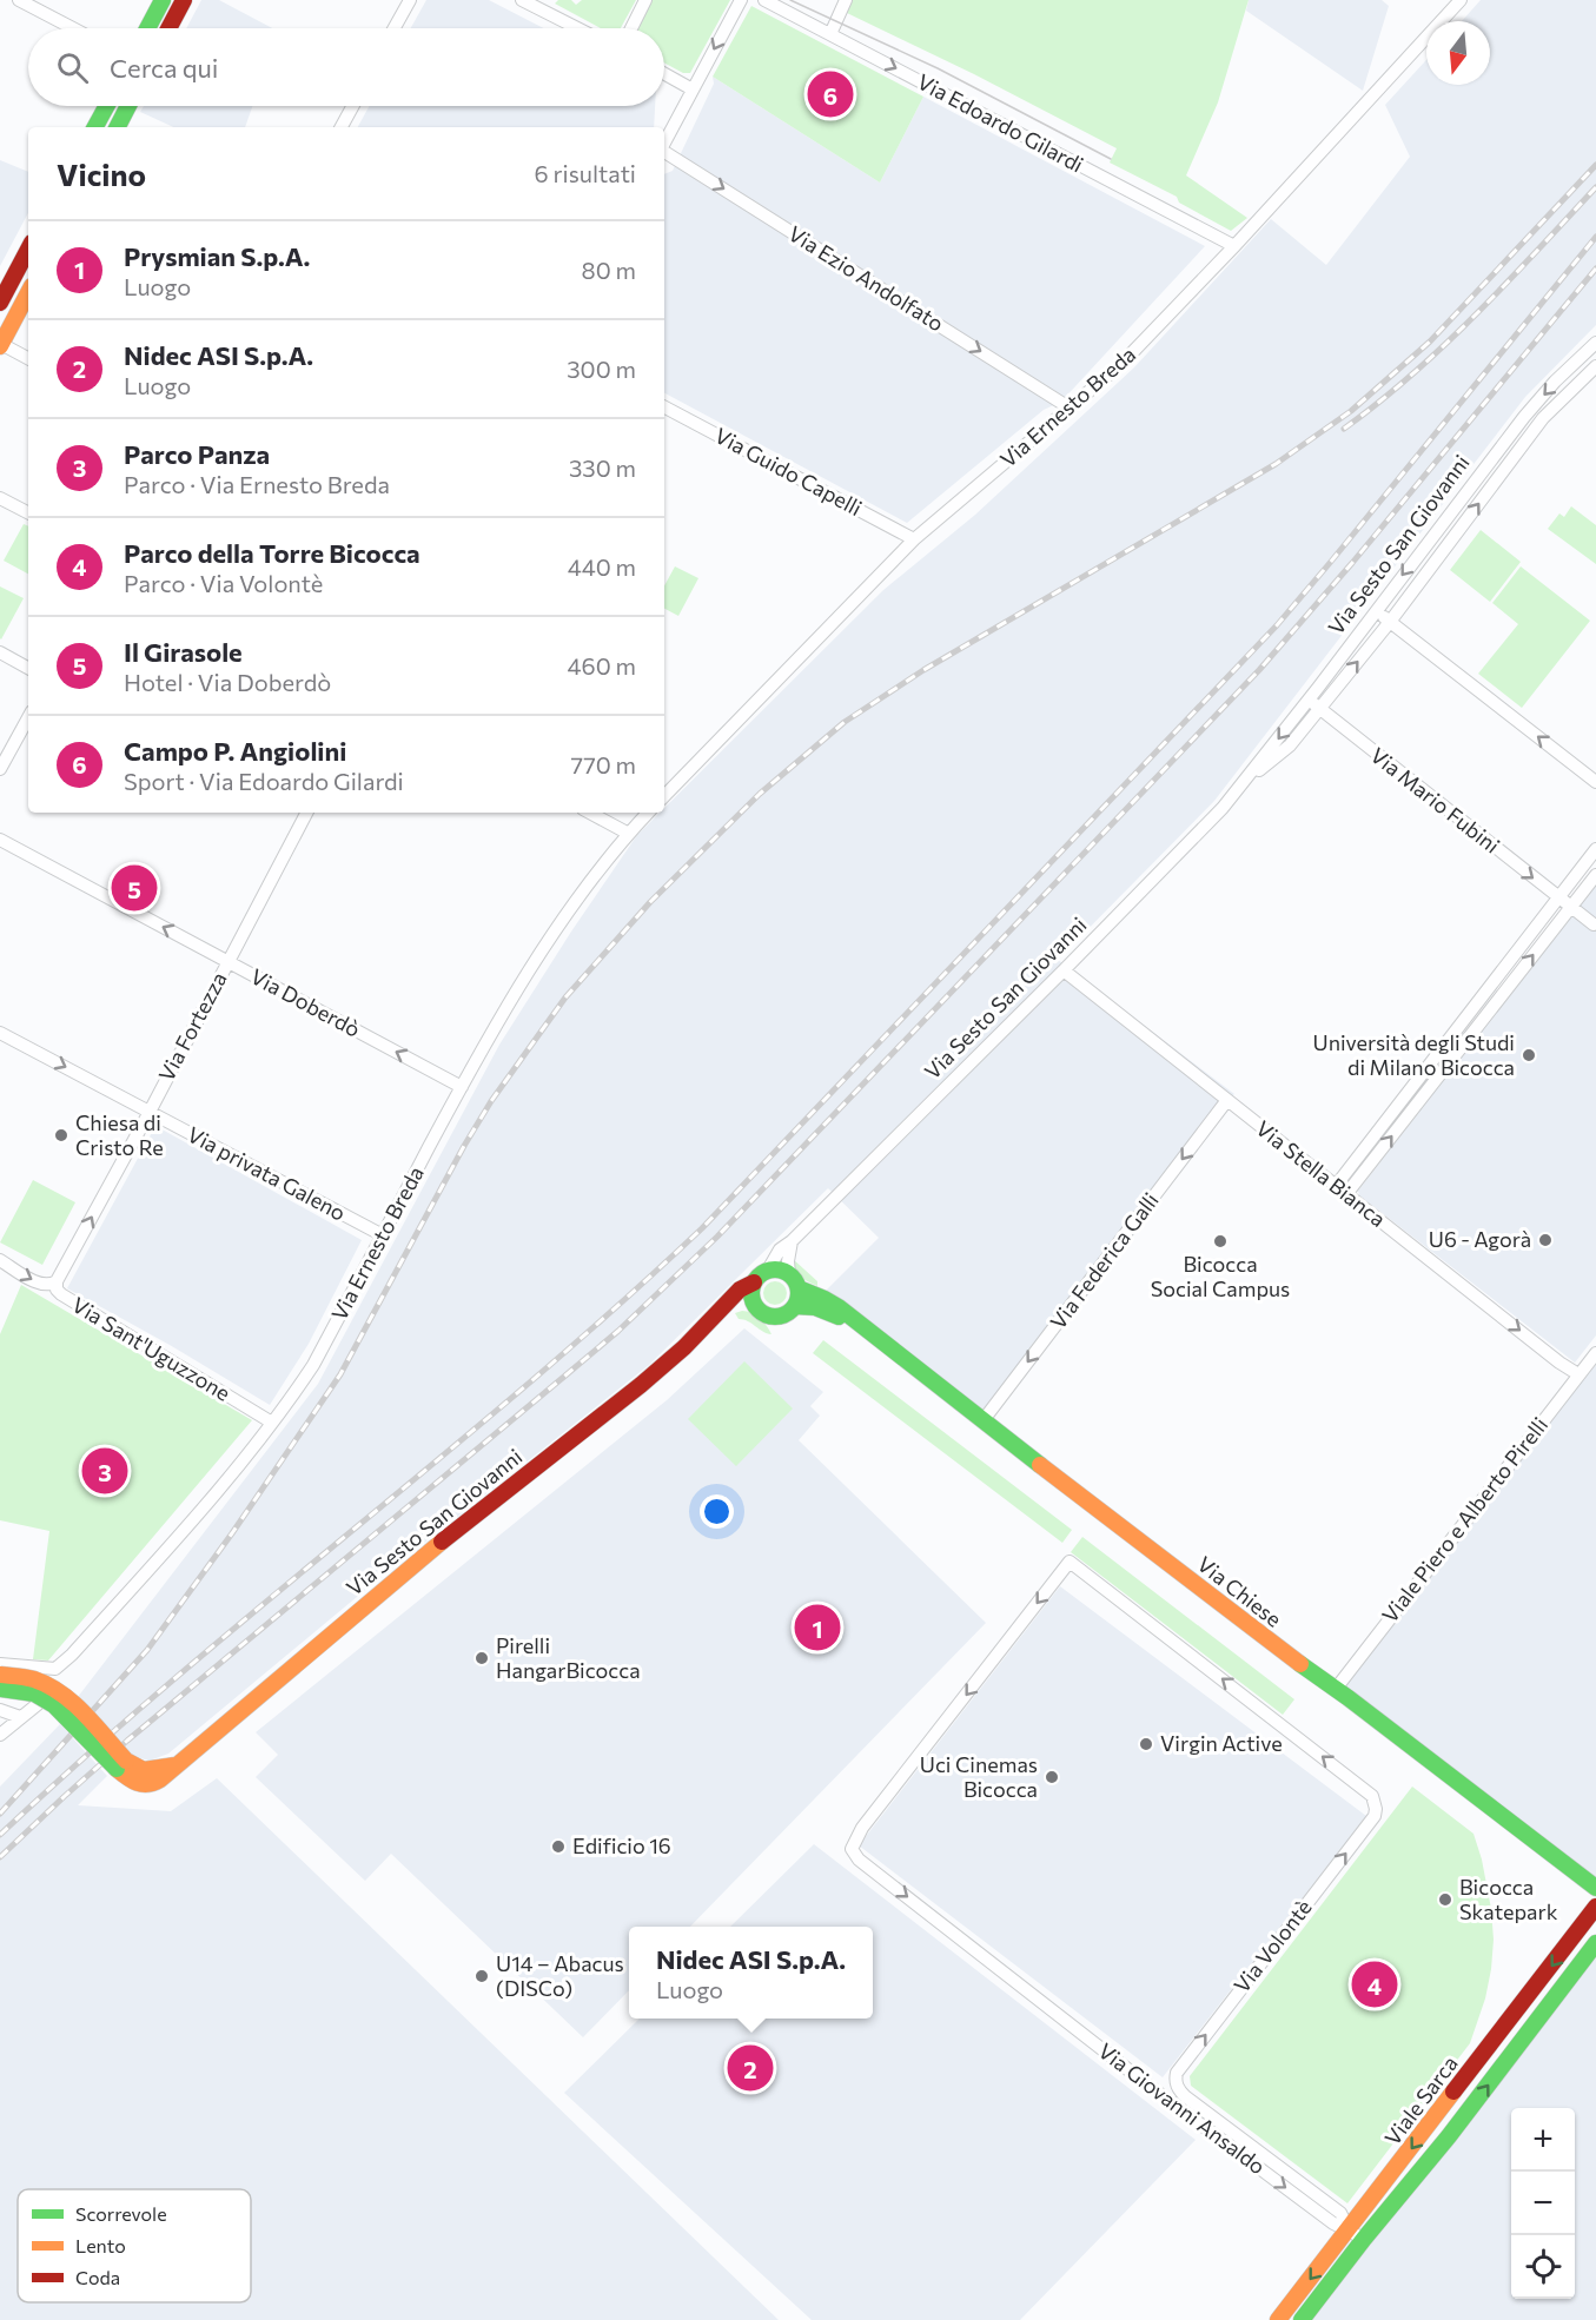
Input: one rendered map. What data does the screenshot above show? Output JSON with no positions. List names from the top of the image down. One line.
{"streets":{"street":["Via Edoardo Gilardi","Via Ezio Andolfato","Via Ernesto Breda","Via Guido Capelli","Via Sesto San Giovanni","Via Mario Fubini","Via Doberdò","Via Fortezza","Via privata Galeno","Via Stella Bianca","Via Federica Galli","Via Sant'Uguzzone","Viale Piero e Alberto Pirelli","Via Chiese","Via Volontè","Viale Sarca","Via Giovanni Ansaldo"]},"crossings":[["Via Edoardo Gilardi","Via Ernesto Breda"],["Via Ezio Andolfato","Via Ernesto Breda"],["Via Ernesto Breda","Via Guido Capelli"],["Via Ernesto Breda","Via Doberdò"],["Via Ernesto Breda","Via privata Galeno"],["Via Ernesto Breda","Via Sant'Uguzzone"],["Via Sesto San Giovanni","Via Mario Fubini"],["Via Sesto San Giovanni","Via Stella Bianca"],["Via Sesto San Giovanni","Via Chiese"],["Via Doberdò","Via Fortezza"],["Via Fortezza","Via privata Galeno"],["Via Fortezza","Via Sant'Uguzzone"],["Via Stella Bianca","Via Federica Galli"],["Via Stella Bianca","Viale Piero e Alberto Pirelli"],["Via Federica Galli","Via Chiese"],["Viale Piero e Alberto Pirelli","Via Chiese"],["Via Volontè","Via Giovanni Ansaldo"],["Viale Sarca","Via Giovanni Ansaldo"]],"one_way":["Via Edoardo Gilardi","Via Ezio Andolfato","Via Mario Fubini","Via Doberdò","Via Fortezza","Via privata Galeno","Via Stella Bianca","Via Federica Galli","Via Volontè"],"places":["Università degli Studi di Milano Bicocca","Chiesa di Cristo Re","U6 - Agorà","Bicocca Social Campus","Pirelli HangarBicocca","Virgin Active","Uci Cinemas Bicocca","Edificio 16","Bicocca Skatepark","U14 – Abacus (DISCo)"],"legend":["Scorrevole","Lento","Coda"],"north":"bottom","page":{"search":"Cerca qui","pins":["6","5","3","1","4","2"],"heading":["Vicino","6 risultati"],"list":[{"mark":"1","name":"Prysmian S.p.A.","note":"Luogo","value":"80 m"},{"mark":"2","name":"Nidec ASI S.p.A.","note":"Luogo","value":"300 m"},{"mark":"3","name":"Parco Panza","note":"Parco · Via Ernesto Breda","value":"330 m"},{"mark":"4","name":"Parco della Torre Bicocca","note":"Parco · Via Volontè","value":"440 m"},{"mark":"5","name":"Il Girasole","note":"Hotel · Via Doberdò","value":"460 m"},{"mark":"6","name":"Campo P. Angiolini","note":"Sport · Via Edoardo Gilardi","value":"770 m"}],"popup":["Nidec ASI S.p.A.","Luogo"],"map_buttons":["+","−"]}}
